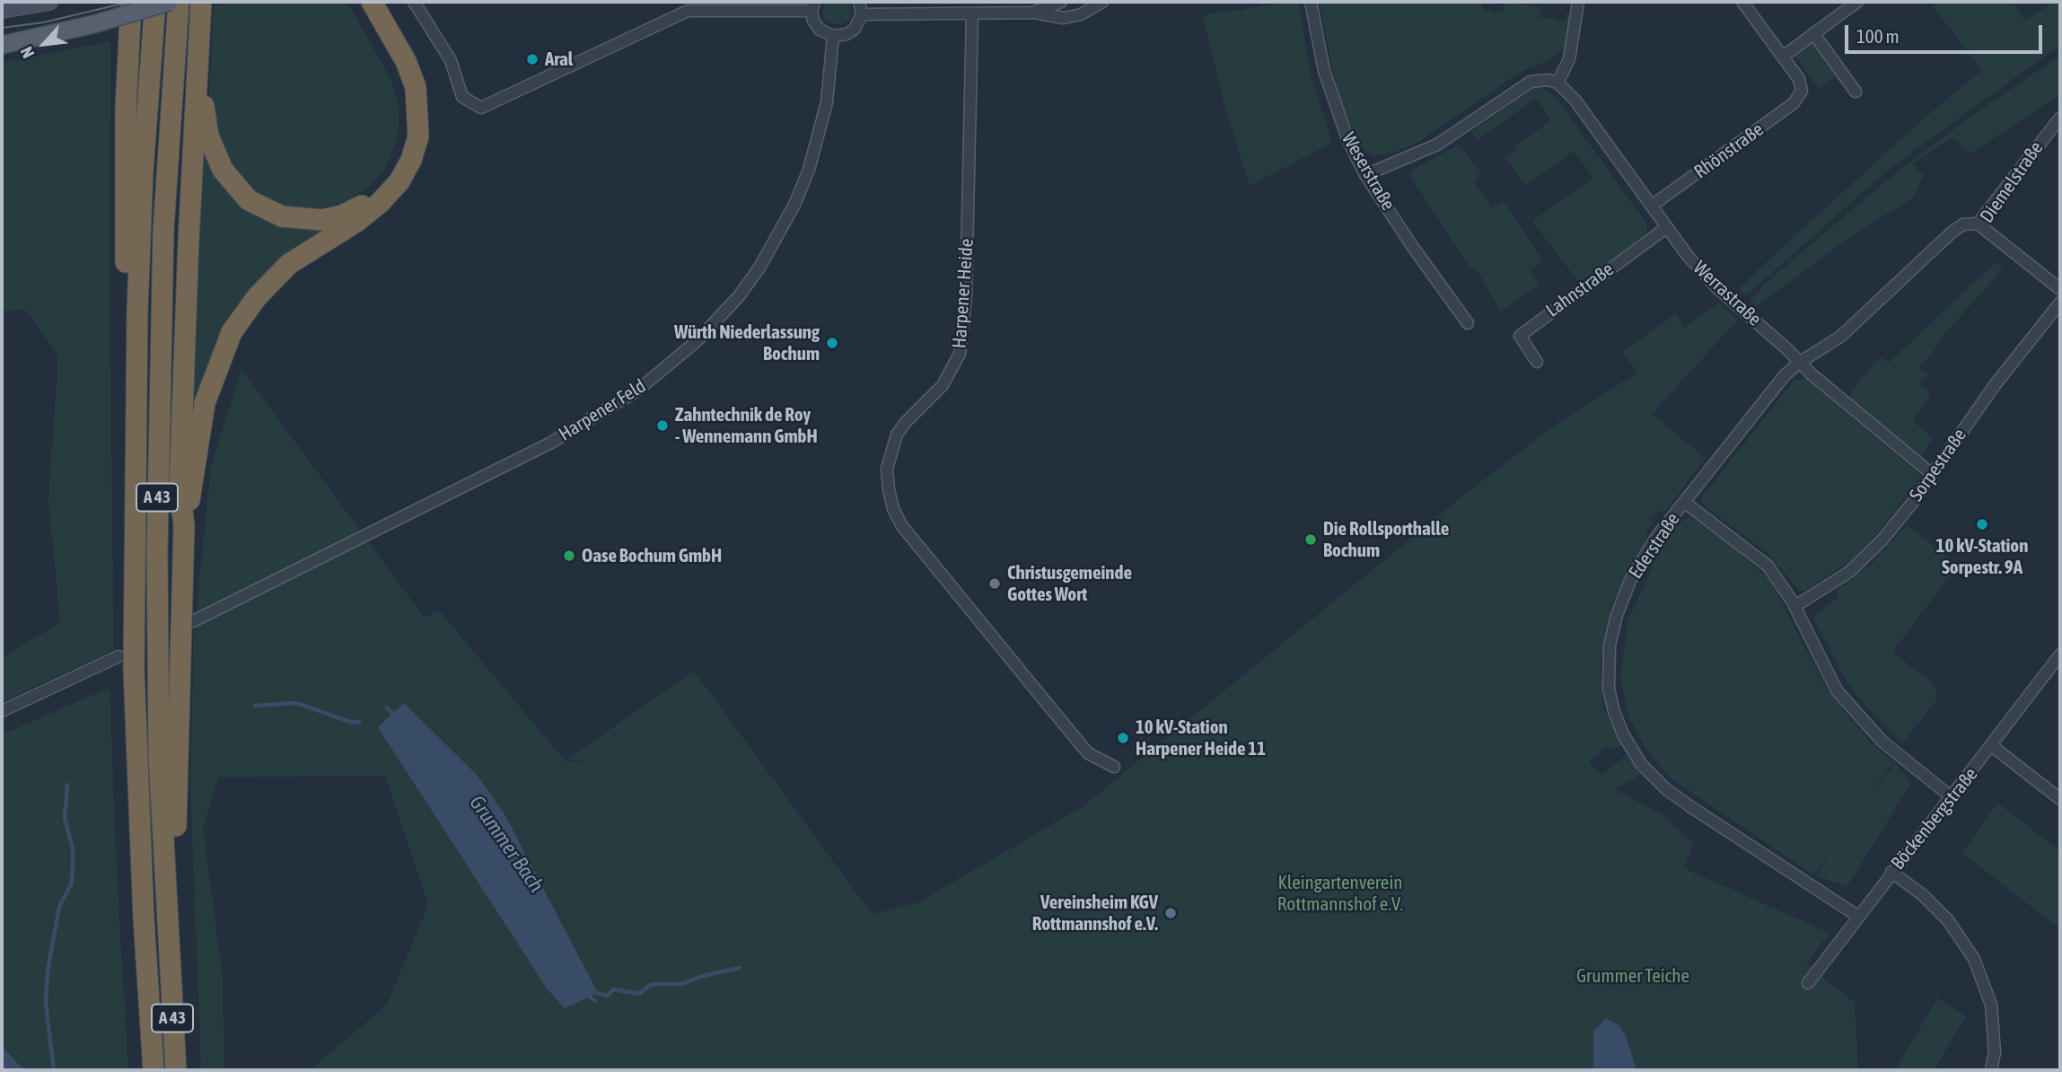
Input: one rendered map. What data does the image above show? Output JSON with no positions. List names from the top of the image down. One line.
{"streets":{"highway":["A 43"],"street":["Rhönstraße","Weserstraße","Diemelstraße","Lahnstraße","Harpener Heide","Werrastraße","Harpener Feld","Sorpestraße","Ederstraße","Böckenbergstraße"]},"crossings":[["Rhönstraße","Werrastraße"],["Diemelstraße","Ederstraße"],["Lahnstraße","Werrastraße"],["Werrastraße","Sorpestraße"],["Werrastraße","Ederstraße"],["Ederstraße","Böckenbergstraße"]],"water":["Grummer Bach"],"parks":["Kleingartenverein Rottmannshof e.V.","Grummer Teiche"],"places":["Aral","Würth Niederlassung Bochum","Zahntechnik de Roy - Wennemann GmbH","10 kV-Station Sorpestr. 9A","Die Rollsporthalle Bochum","Oase Bochum GmbH","Christusgemeinde Gottes Wort","10 kV-Station Harpener Heide 11","Vereinsheim KGV Rottmannshof e.V."],"scale_bar":"100 m","north":"bottom left"}
